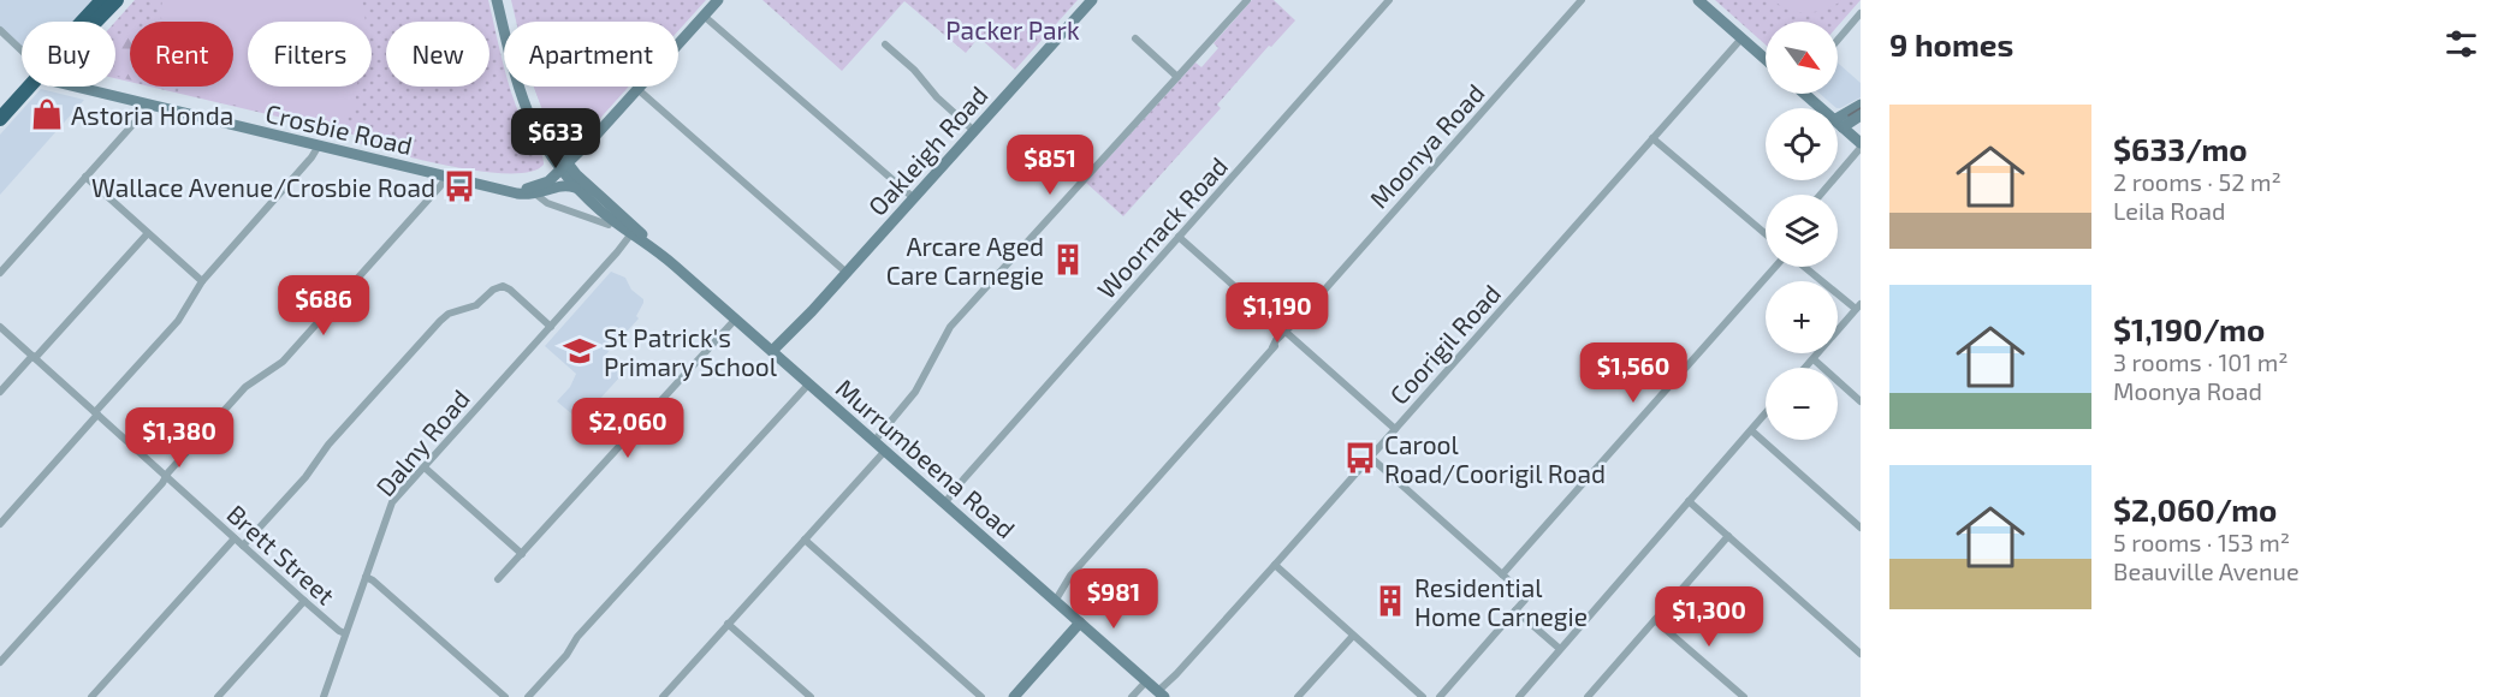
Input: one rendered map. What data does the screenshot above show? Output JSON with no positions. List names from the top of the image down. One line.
{"streets":{"street":["Crosbie Road","Moonya Road","Oakleigh Road","Woornack Road","Coorigil Road","Dalny Road","Murrumbeena Road","Brett Street"]},"crossings":[["Crosbie Road","Murrumbeena Road"],["Moonya Road","Murrumbeena Road"],["Oakleigh Road","Murrumbeena Road"],["Woornack Road","Murrumbeena Road"],["Coorigil Road","Murrumbeena Road"],["Dalny Road","Murrumbeena Road"],["Dalny Road","Brett Street"]],"parks":["Packer Park"],"places":{"shop":["Astoria Honda"],"bus stop":["Wallace Avenue/Crosbie Road","Carool Road/Coorigil Road"],"building":["Arcare Aged Care Carnegie","Residential Home Carnegie"],"school or university":["St Patrick's Primary School"]},"north":"bottom right","page":{"heading":"9 homes","map_buttons":["+","−"],"chip":["Buy","Rent","Filters","New","Apartment"],"list":[{"name":"$633/mo","note":"2 rooms · 52 m² · Leila Road"},{"name":"$1,190/mo","note":"3 rooms · 101 m² · Moonya Road"},{"name":"$2,060/mo","note":"5 rooms · 153 m² · Beauville Avenue"}],"price":["$633","$851","$686","$1,190","$1,560","$2,060","$1,380","$981","$1,300"]}}
